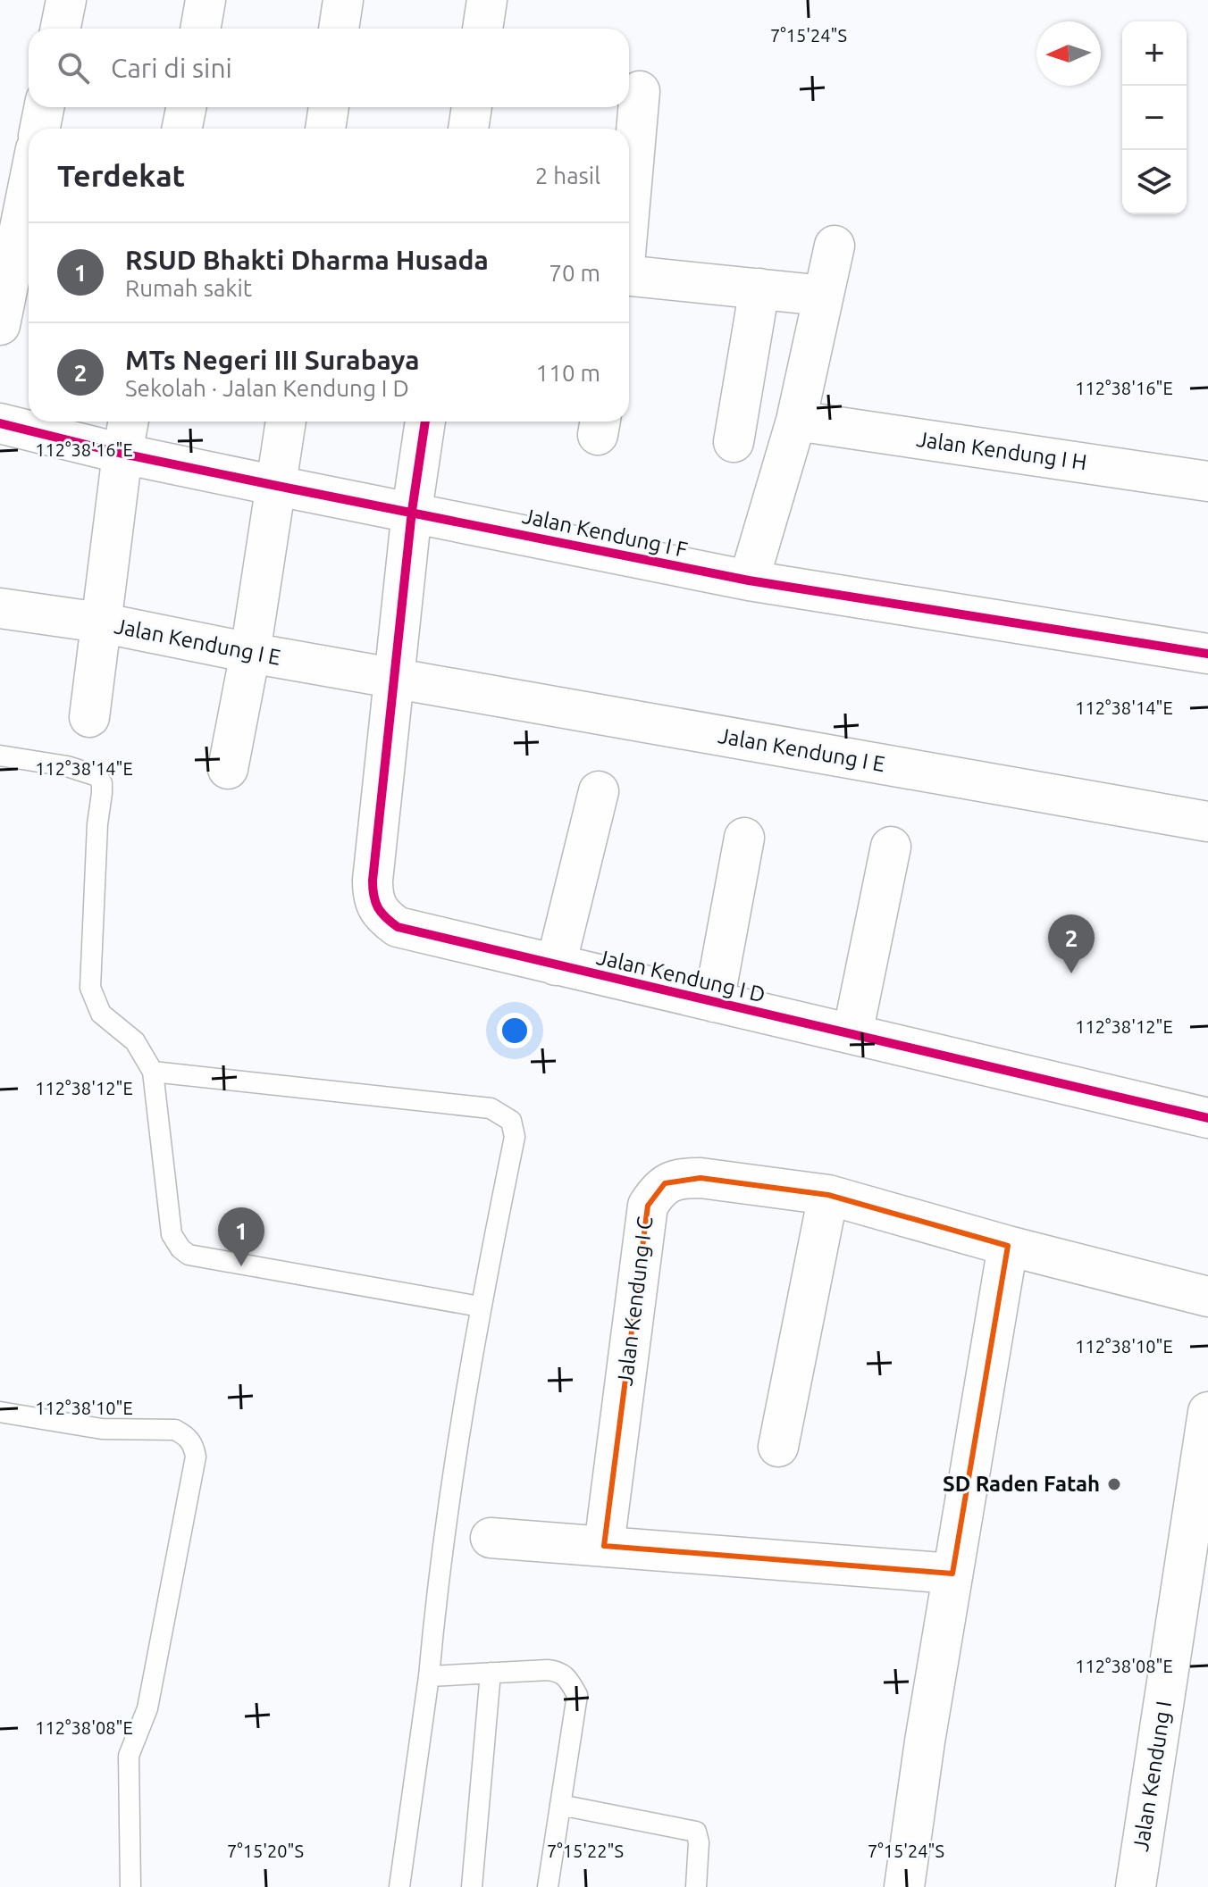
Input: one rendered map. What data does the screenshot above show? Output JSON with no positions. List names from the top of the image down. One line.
{"streets":{"street":["Jalan Kendung I H","Jalan Kendung I F","Jalan Kendung I E","Jalan Kendung I D","Jalan Kendung I C","Jalan Kendung I"]},"crossings":[["Jalan Kendung I E","Jalan Kendung I D"]],"places":["SD Raden Fatah"],"north":"left","page":{"map_buttons":["+","−"],"search":"Cari di sini","heading":["Terdekat","2 hasil"],"list":[{"mark":"1","name":"RSUD Bhakti Dharma Husada","note":"Rumah sakit","value":"70 m"},{"mark":"2","name":"MTs Negeri III Surabaya","note":"Sekolah · Jalan Kendung I D","value":"110 m"}],"pins":["2","1"]},"coordinates":["7°15'24\"S","112°38'16\"E","112°38'14\"E","112°38'12\"E","112°38'10\"E","112°38'08\"E","7°15'20\"S","7°15'22\"S"]}
